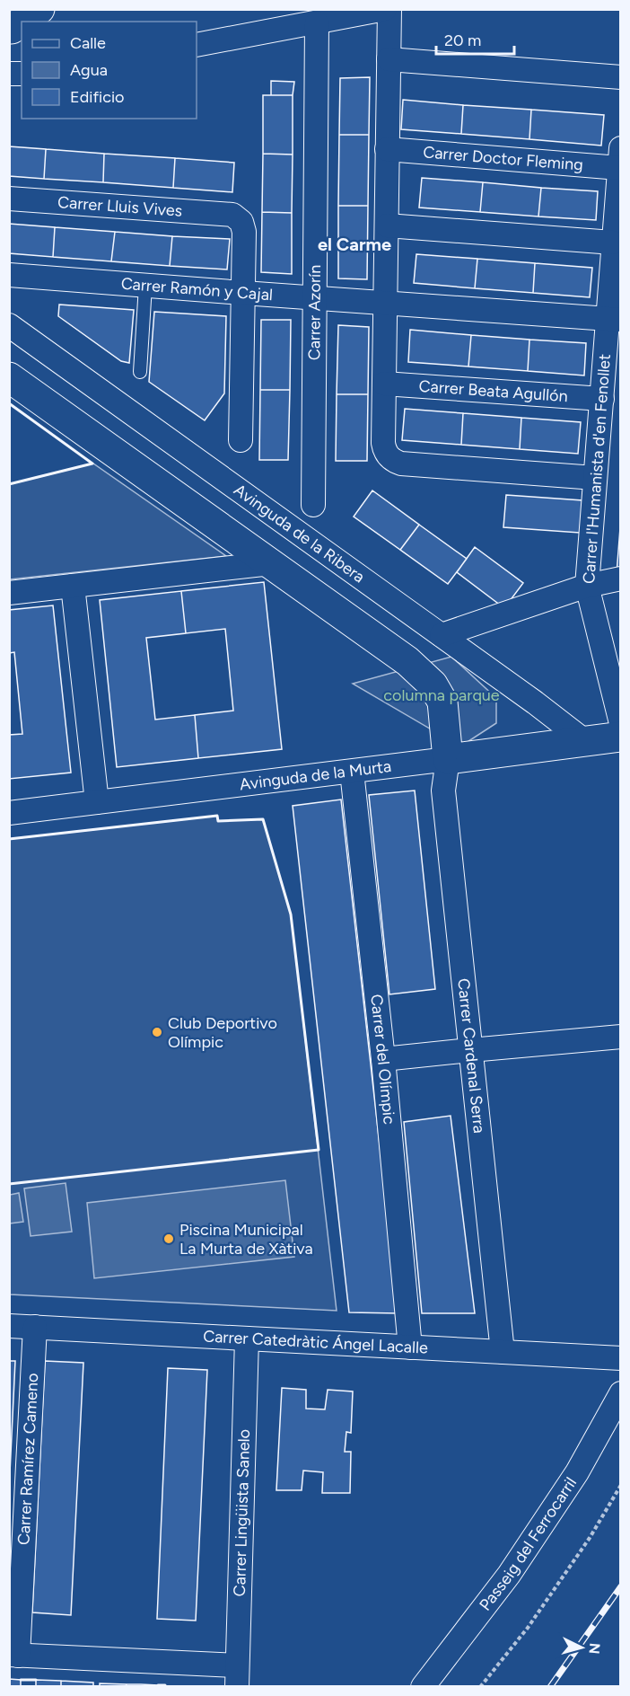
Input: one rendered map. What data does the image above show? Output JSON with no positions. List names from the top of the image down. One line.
{"streets":{"street":["Carrer Doctor Fleming","Carrer Lluis Vives","Carrer Ramón y Cajal","Carrer Azorín","Carrer Beata Agullón","Carrer l'Humanista d'en Fenollet","Avinguda de la Ribera","Avinguda de la Murta","Carrer Cardenal Serra","Carrer del Olímpic","Carrer Catedràtic Ángel Lacalle","Carrer Ramírez Cameno","Carrer Lingüista Sanelo","Passeig del Ferrocarril"]},"crossings":[["Carrer Doctor Fleming","Carrer l'Humanista d'en Fenollet"],["Carrer Lluis Vives","Carrer Ramón y Cajal"],["Carrer Ramón y Cajal","Carrer Azorín"],["Carrer Ramón y Cajal","Carrer l'Humanista d'en Fenollet"],["Carrer Beata Agullón","Carrer l'Humanista d'en Fenollet"],["Avinguda de la Ribera","Avinguda de la Murta"],["Avinguda de la Murta","Carrer Cardenal Serra"],["Avinguda de la Murta","Carrer del Olímpic"],["Carrer Cardenal Serra","Carrer Catedràtic Ángel Lacalle"],["Carrer del Olímpic","Carrer Catedràtic Ángel Lacalle"],["Carrer Catedràtic Ángel Lacalle","Carrer Ramírez Cameno"],["Carrer Catedràtic Ángel Lacalle","Carrer Lingüista Sanelo"]],"districts":["el Carme"],"parks":["columna parque"],"places":["Club Deportivo Olímpic","Piscina Municipal La Murta de Xàtiva"],"legend":["Calle","Agua","Edificio"],"scale_bar":"20 m","north":"right"}
